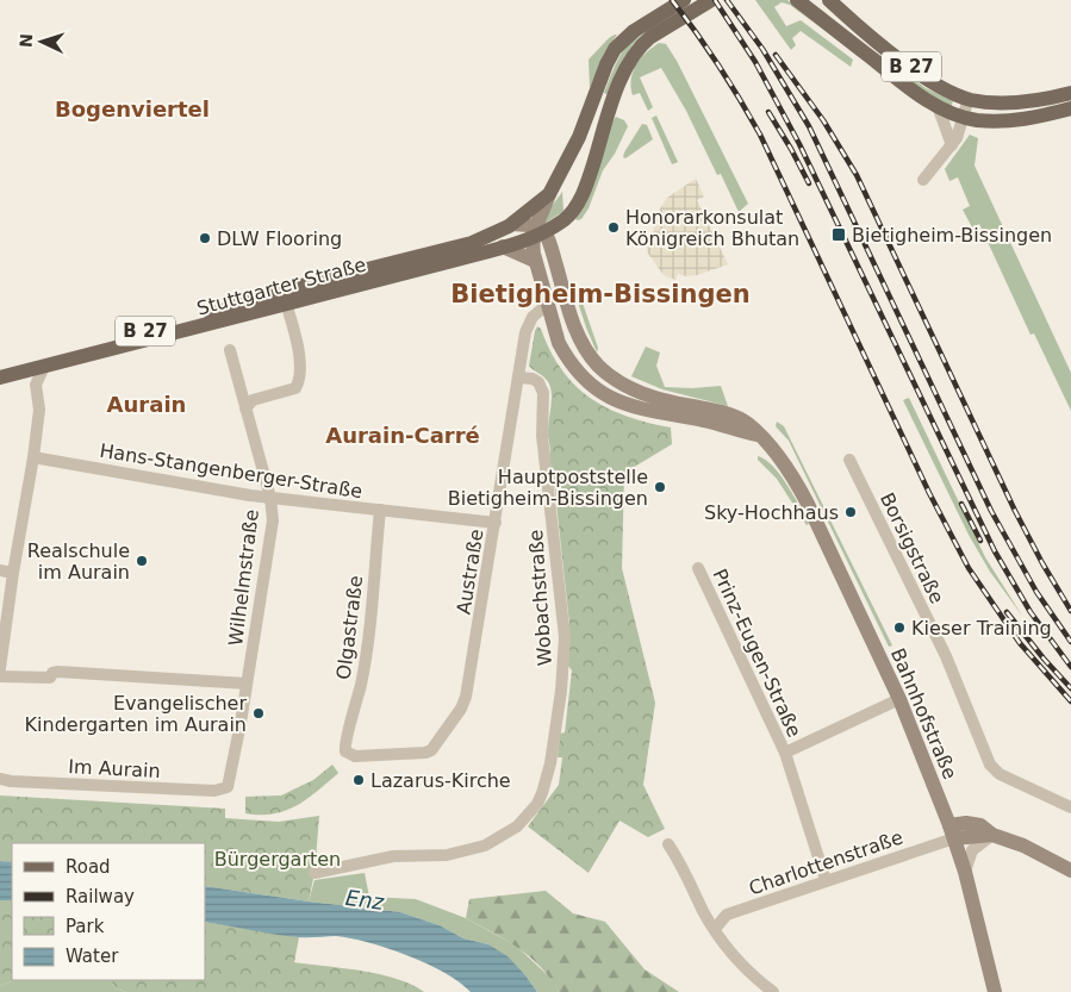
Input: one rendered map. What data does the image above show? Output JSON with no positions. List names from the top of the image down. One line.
{"streets":{"main road":["B 27","Stuttgarter Straße"],"street":["Hans-Stangenberger-Straße","Borsigstraße","Austraße","Wilhelmstraße","Wobachstraße","Olgastraße","Prinz-Eugen-Straße","Bahnhofstraße","Im Aurain","Charlottenstraße"]},"crossings":[["B 27","Stuttgarter Straße"],["B 27","Bahnhofstraße"],["Stuttgarter Straße","Bahnhofstraße"],["Hans-Stangenberger-Straße","Austraße"],["Hans-Stangenberger-Straße","Wilhelmstraße"],["Hans-Stangenberger-Straße","Olgastraße"],["Austraße","Wobachstraße"],["Austraße","Olgastraße"],["Austraße","Bahnhofstraße"],["Wilhelmstraße","Im Aurain"],["Prinz-Eugen-Straße","Bahnhofstraße"],["Prinz-Eugen-Straße","Charlottenstraße"],["Bahnhofstraße","Charlottenstraße"]],"districts":["Bogenviertel","Bietigheim-Bissingen","Aurain","Aurain-Carré"],"water":["Enz"],"parks":["Bürgergarten"],"places":{"other":["Honorarkonsulat Königreich Bhutan","DLW Flooring","Hauptpoststelle Bietigheim-Bissingen","Sky-Hochhaus","Realschule im Aurain","Kieser Training","Evangelischer Kindergarten im Aurain","Lazarus-Kirche"],"transit":["Bietigheim-Bissingen"]},"legend":["Road","Railway","Park","Water"],"north":"left"}
